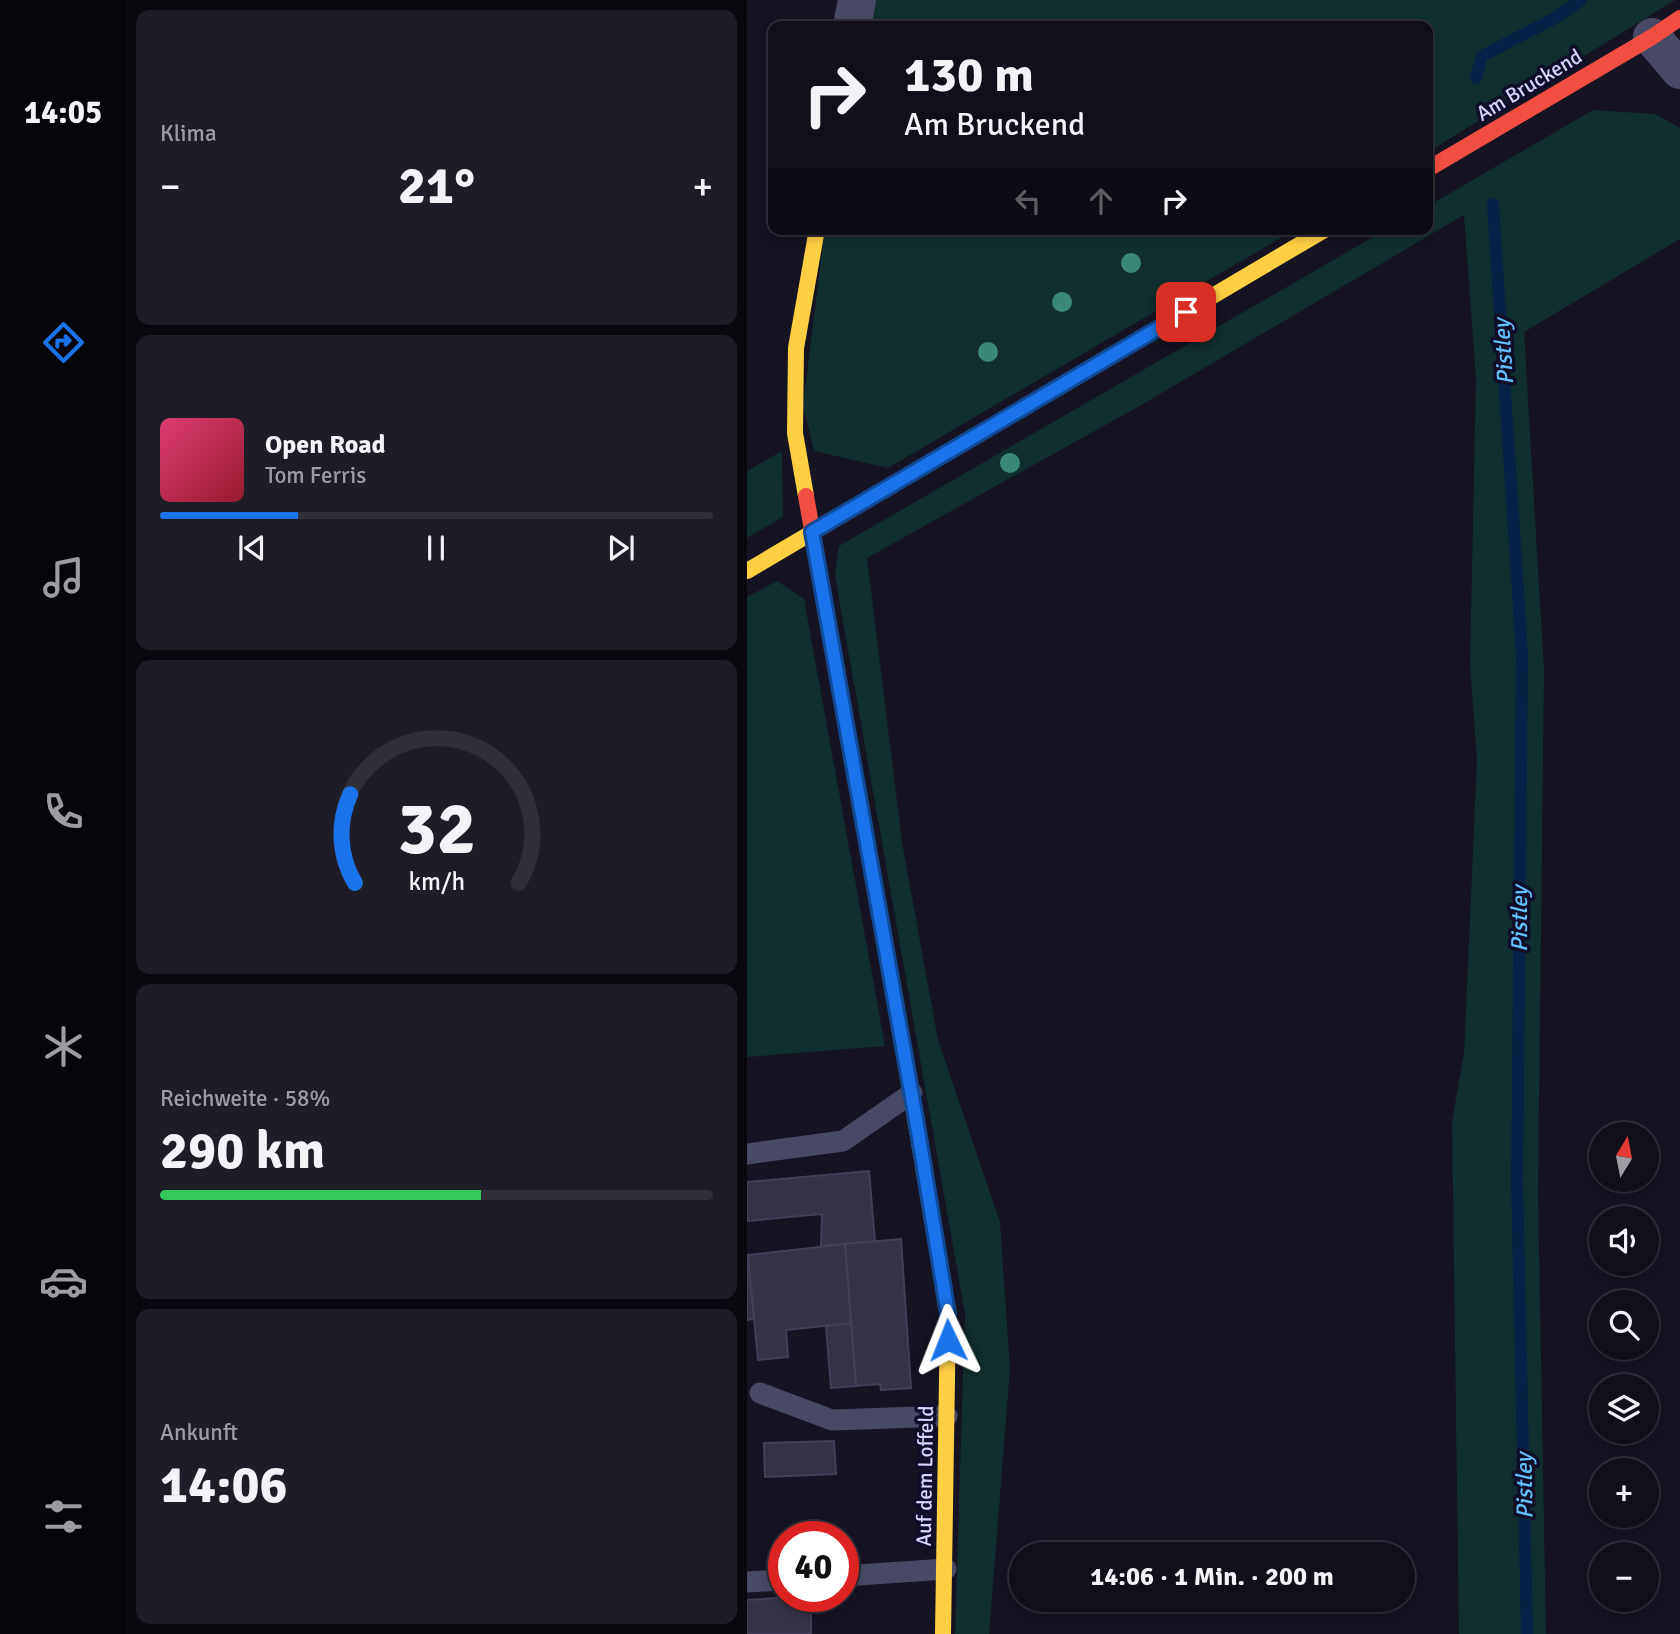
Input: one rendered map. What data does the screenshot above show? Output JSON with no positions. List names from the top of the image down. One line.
{"streets":{"street":["Am Bruckend","Auf dem Loffeld"]},"water":["Pistley"],"north":"top","page":{"tabs":"14:05","tile":["Klima",["Reichweite · 58%","290 km"],["Ankunft","14:06"]],"turn":["130 m","Am Bruckend"],"heat":["−","21°","+"],"song":["Open Road","Tom Ferris"],"map_buttons":["+","−"],"limit":"40","trip":"14:06 · 1 Min. · 200 m","gauge":["32","km/h"]}}
